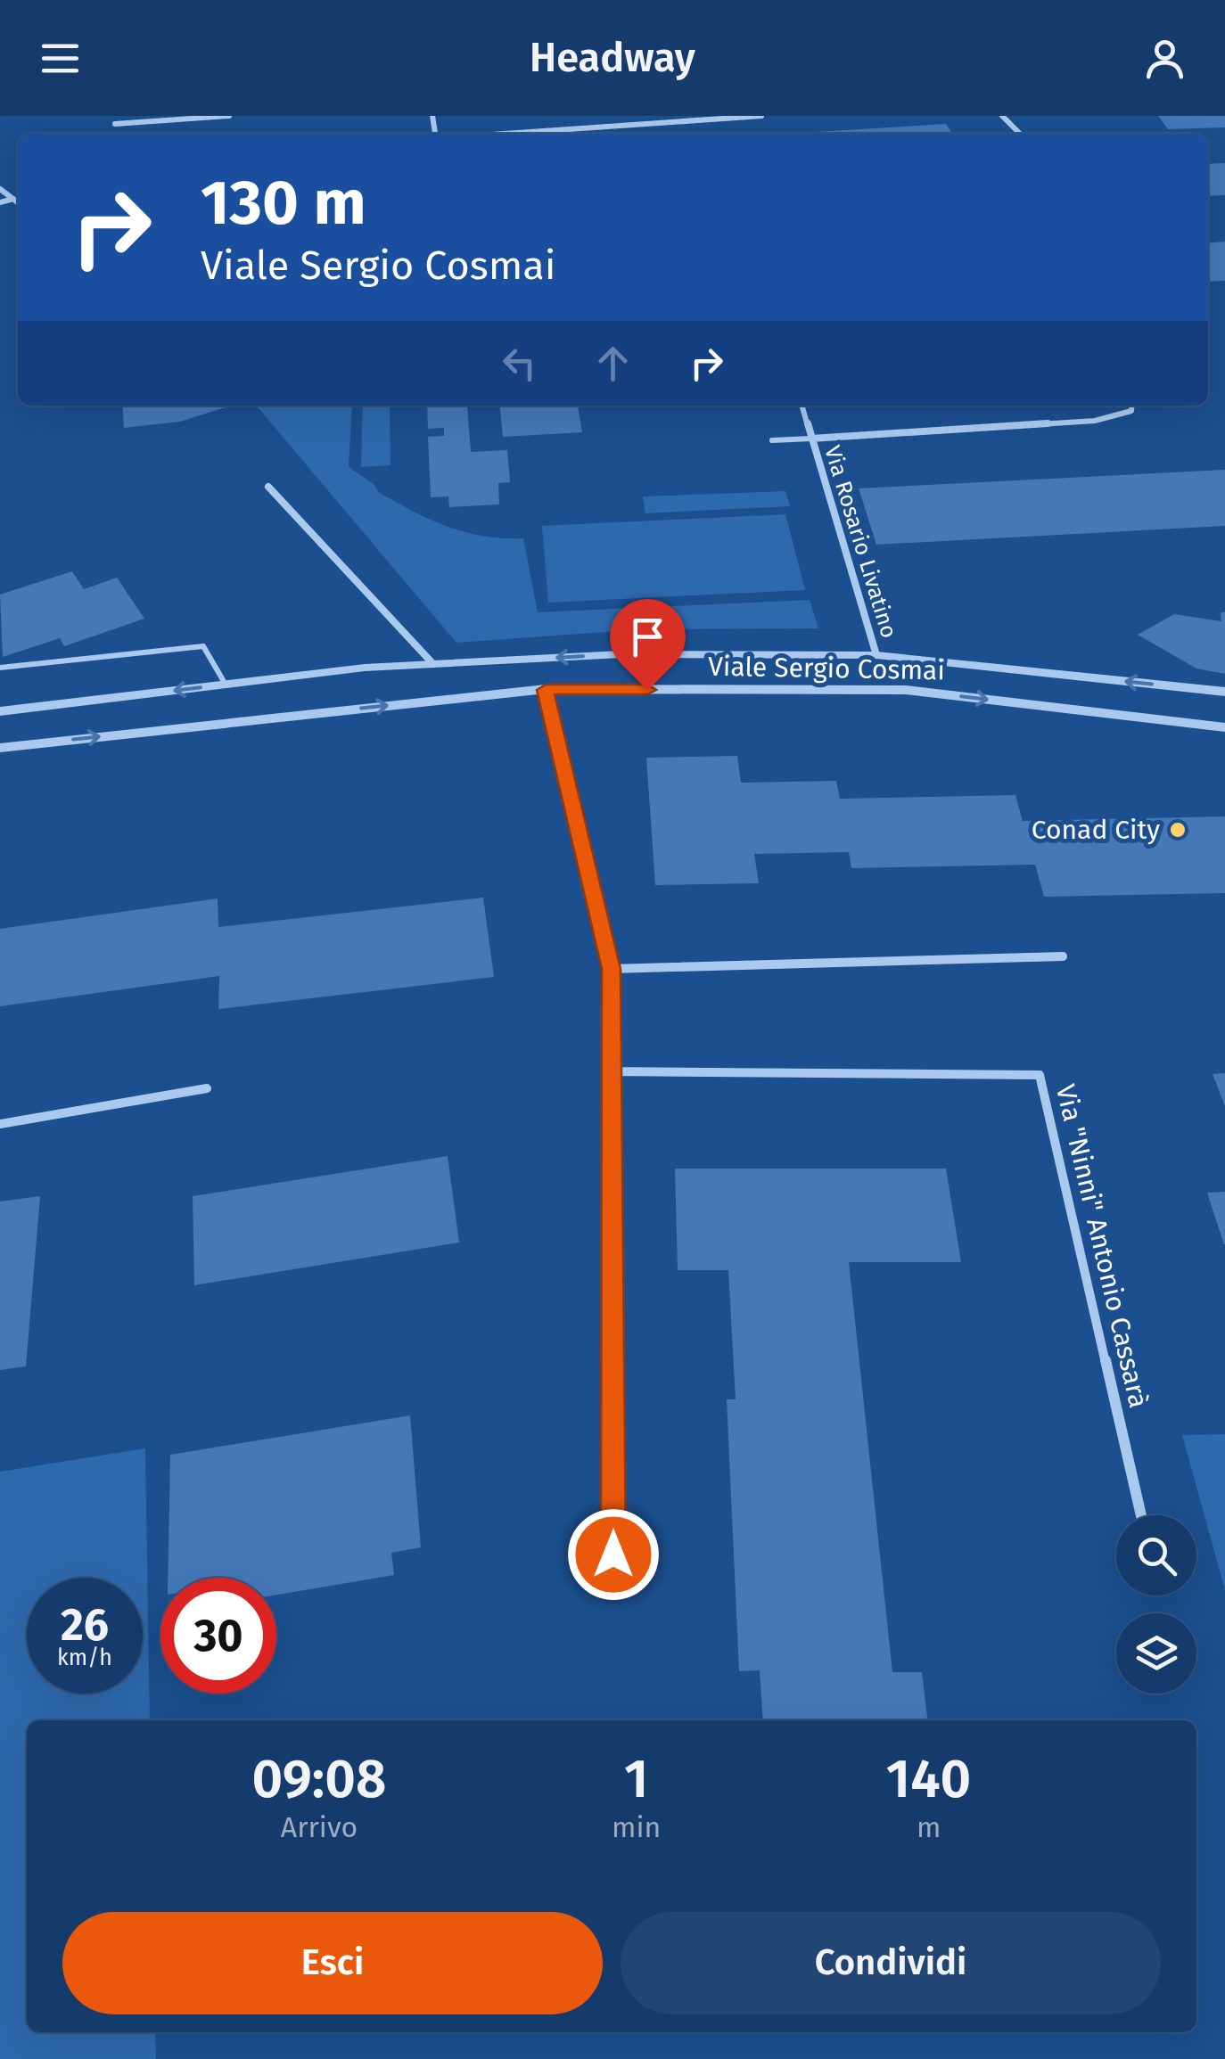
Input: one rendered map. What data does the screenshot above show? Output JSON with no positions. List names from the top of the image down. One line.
{"streets":{"street":["Via Rosario Livatino","Viale Sergio Cosmai","Via \"Ninni\" Antonio Cassarà"]},"crossings":[["Via Rosario Livatino","Viale Sergio Cosmai"]],"places":["Conad City"],"page":{"header":"Headway","turn":["130 m","Viale Sergio Cosmai"],"speed":"26 km/h","limit":"30","eta":["09:08","Arrivo","1","min","140","m"],"buttons":["Esci","Condividi"]}}
